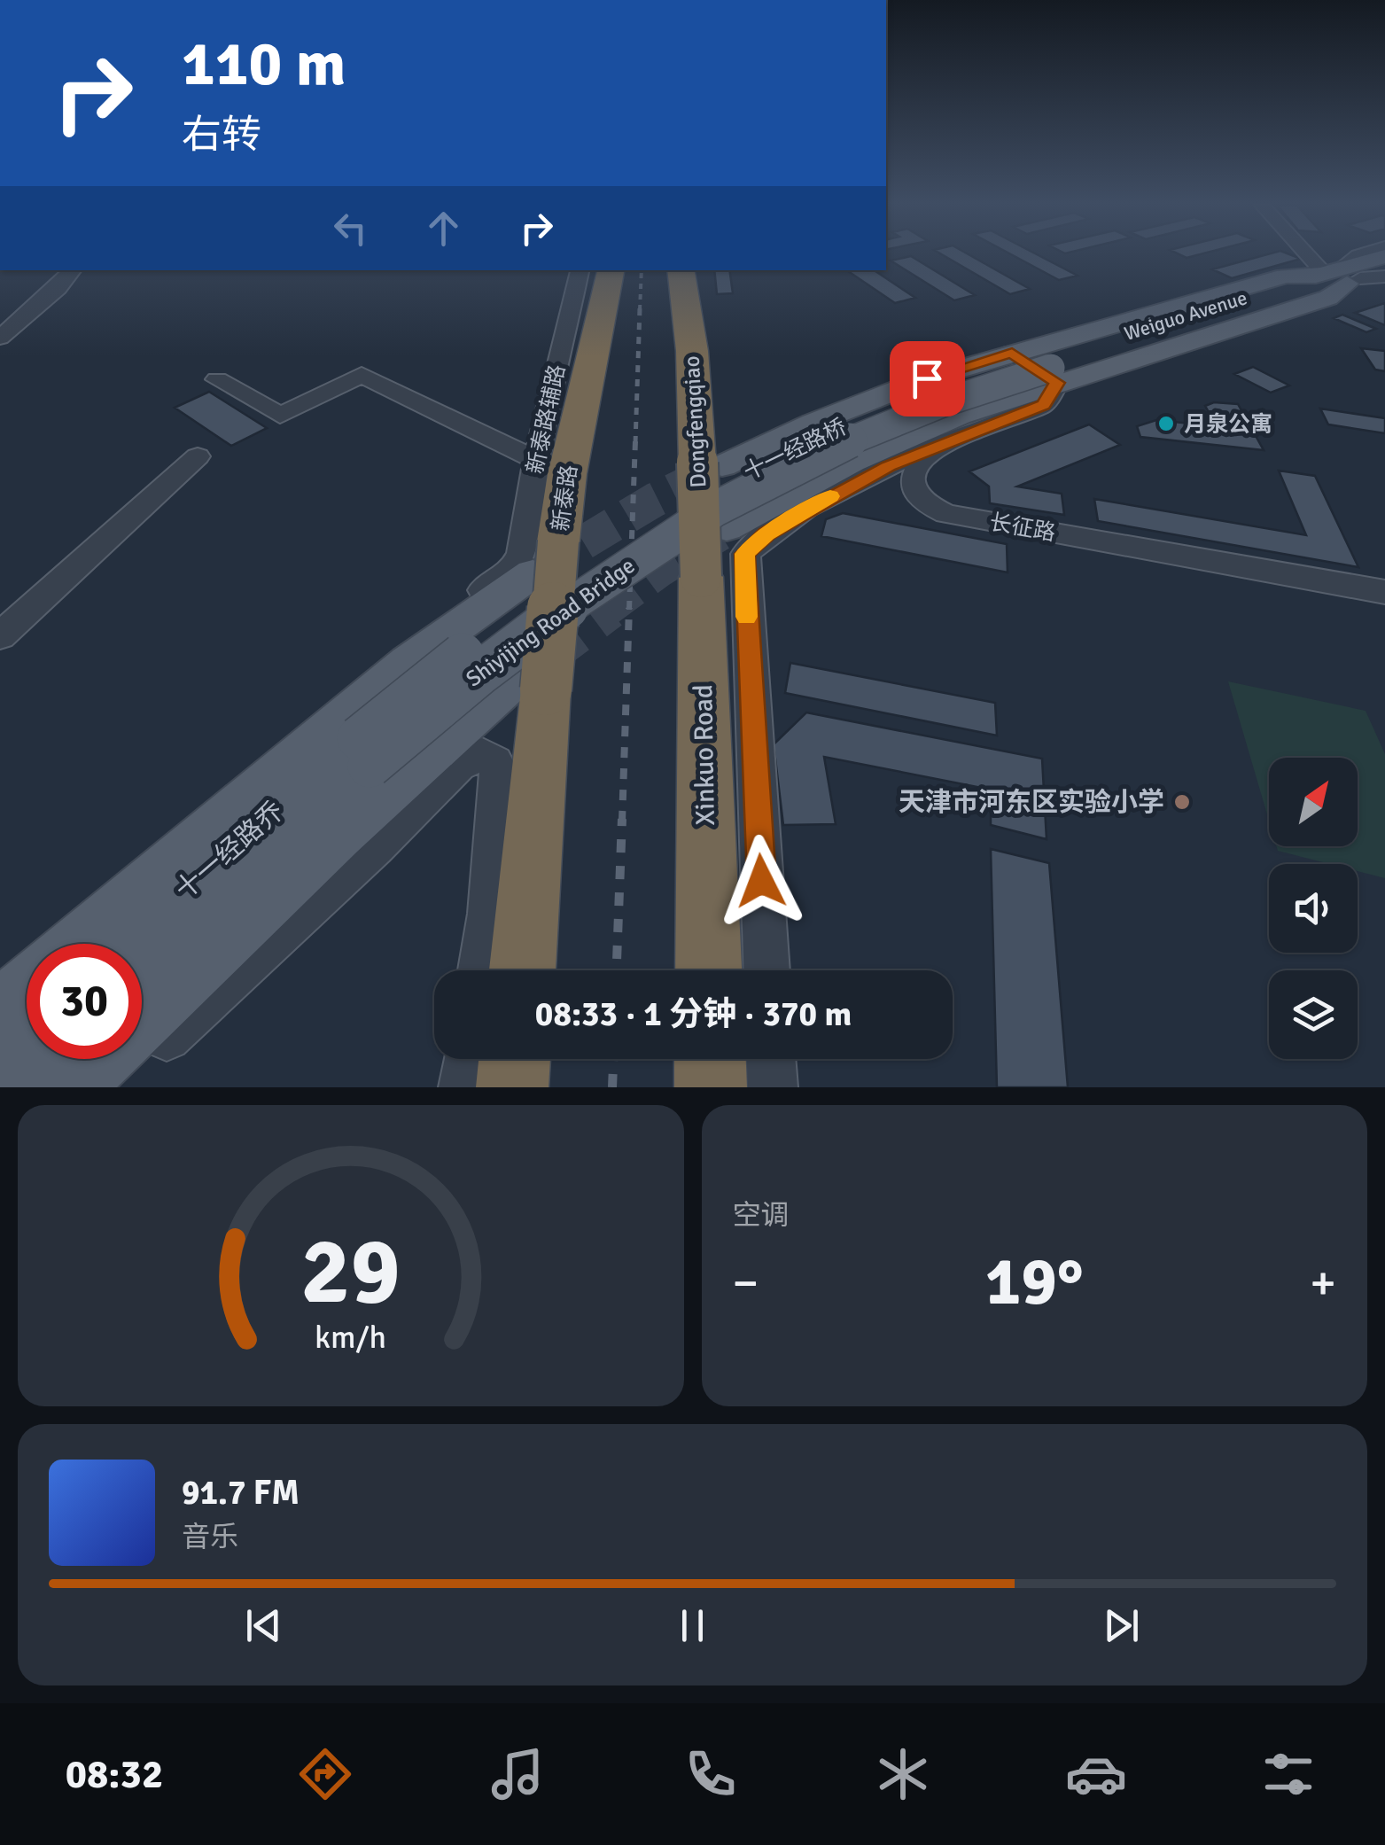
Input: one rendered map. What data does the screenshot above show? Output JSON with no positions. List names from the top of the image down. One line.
{"streets":{"highway":["Dongfengqiao","新泰路","Xinkuo Road"],"main road":["十一经路桥","Shiyijing Road Bridge","十一经路乔"],"street":["新泰路辅路","长征路"]},"crossings":[["新泰路辅路","新泰路"],["Dongfengqiao","Shiyijing Road Bridge"],["Dongfengqiao","Xinkuo Road"],["十一经路桥","Shiyijing Road Bridge"],["十一经路桥","十一经路乔"],["Shiyijing Road Bridge","十一经路乔"]],"places":["月泉公寓","天津市河东区实验小学"],"north":"top right","page":{"turn":["110 m","右转"],"limit":"30","trip":"08:33 · 1 分钟 · 370 m","tile":"空调","heat":["−","19°","+"],"song":["91.7 FM","音乐"],"tabs":"08:32","gauge":["29","km/h"]}}
